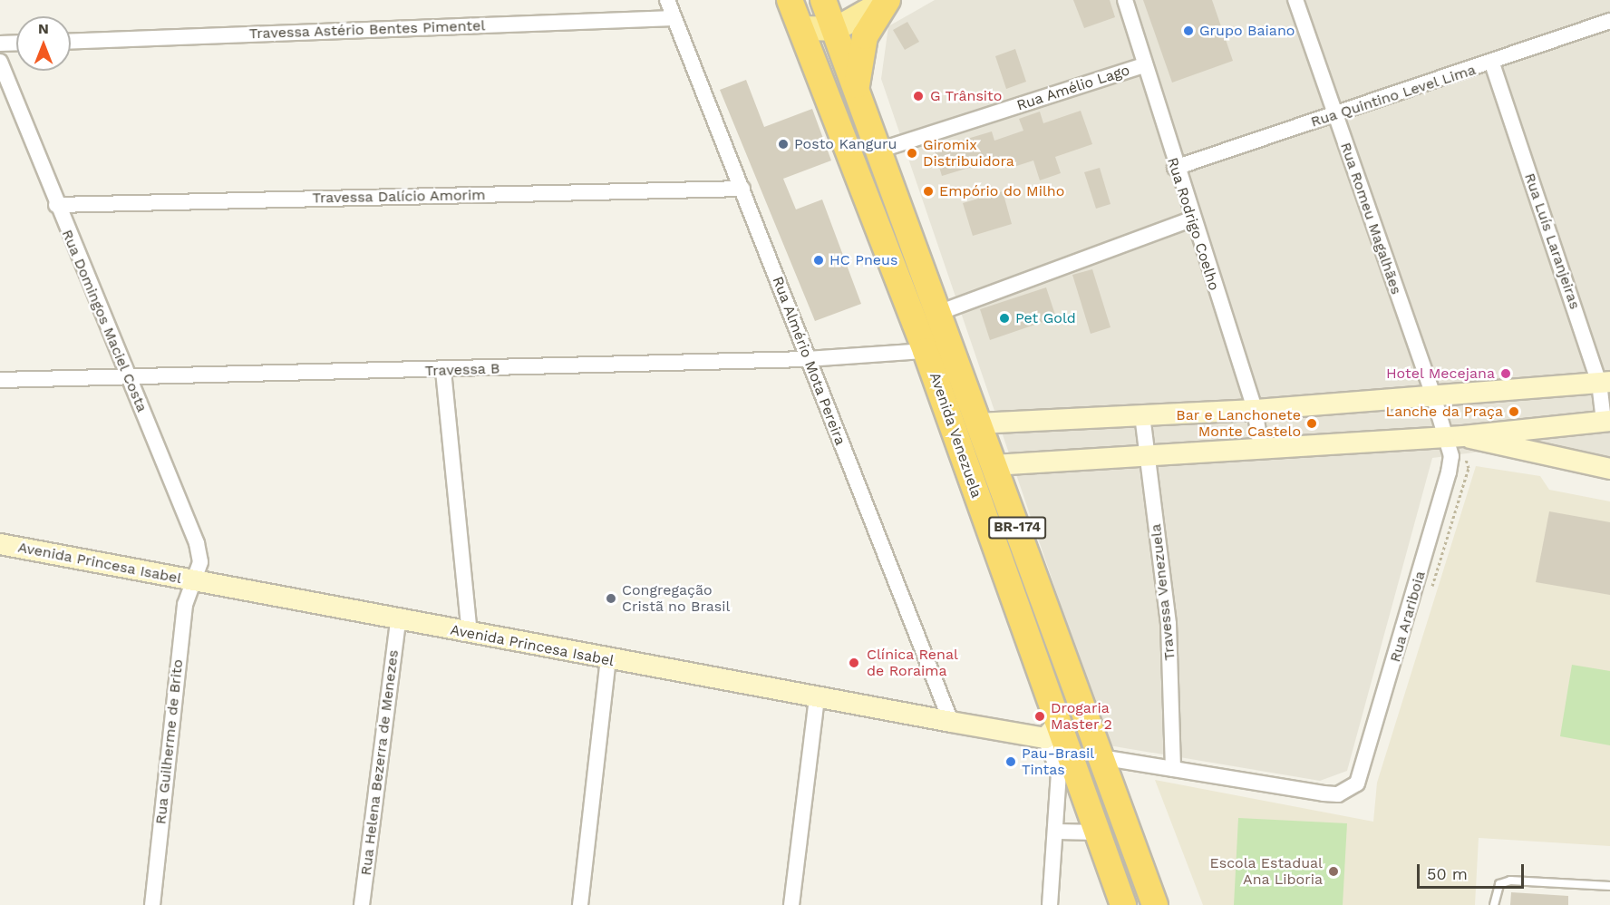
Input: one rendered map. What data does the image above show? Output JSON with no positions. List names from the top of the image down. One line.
{"streets":{"highway":["Avenida Venezuela","BR-174"],"street":["Travessa Astério Bentes Pimentel","Rua Amélio Lago","Rua Quintino Level Lima","Travessa Dalício Amorim","Rua Romeu Magalhães","Rua Rodrigo Coelho","Rua Luís Laranjeiras","Rua Domingos Maciel Costa","Rua Almério Mota Pereira","Travessa B","Avenida Princesa Isabel","Travessa Venezuela","Rua Arariboia","Rua Guilherme de Brito","Rua Helena Bezerra de Menezes"]},"crossings":[["Travessa Astério Bentes Pimentel","Rua Almério Mota Pereira"],["Rua Amélio Lago","Rua Rodrigo Coelho"],["Rua Amélio Lago","Avenida Venezuela"],["Rua Quintino Level Lima","Rua Romeu Magalhães"],["Rua Quintino Level Lima","Rua Rodrigo Coelho"],["Rua Quintino Level Lima","Rua Luís Laranjeiras"],["Travessa Dalício Amorim","Rua Domingos Maciel Costa"],["Travessa Dalício Amorim","Rua Almério Mota Pereira"],["Rua Romeu Magalhães","Rua Arariboia"],["Rua Domingos Maciel Costa","Travessa B"],["Rua Domingos Maciel Costa","Avenida Princesa Isabel"],["Rua Domingos Maciel Costa","Rua Guilherme de Brito"],["Rua Almério Mota Pereira","Travessa B"],["Rua Almério Mota Pereira","Avenida Princesa Isabel"],["Travessa B","Avenida Venezuela"],["Avenida Venezuela","Avenida Princesa Isabel"],["Avenida Princesa Isabel","Rua Guilherme de Brito"],["Avenida Princesa Isabel","Rua Helena Bezerra de Menezes"],["Travessa Venezuela","Rua Arariboia"]],"places":["Grupo Baiano","G Trânsito","Posto Kanguru","Giromix Distribuidora","Empório do Milho","HC Pneus","Pet Gold","Hotel Mecejana","Lanche da Praça","Bar e Lanchonete Monte Castelo","Congregação Cristã no Brasil","Clínica Renal de Roraima","Drogaria Master 2","Pau-Brasil Tintas","Escola Estadual Ana Liboria"],"scale_bar":"50 m","north":"top"}
